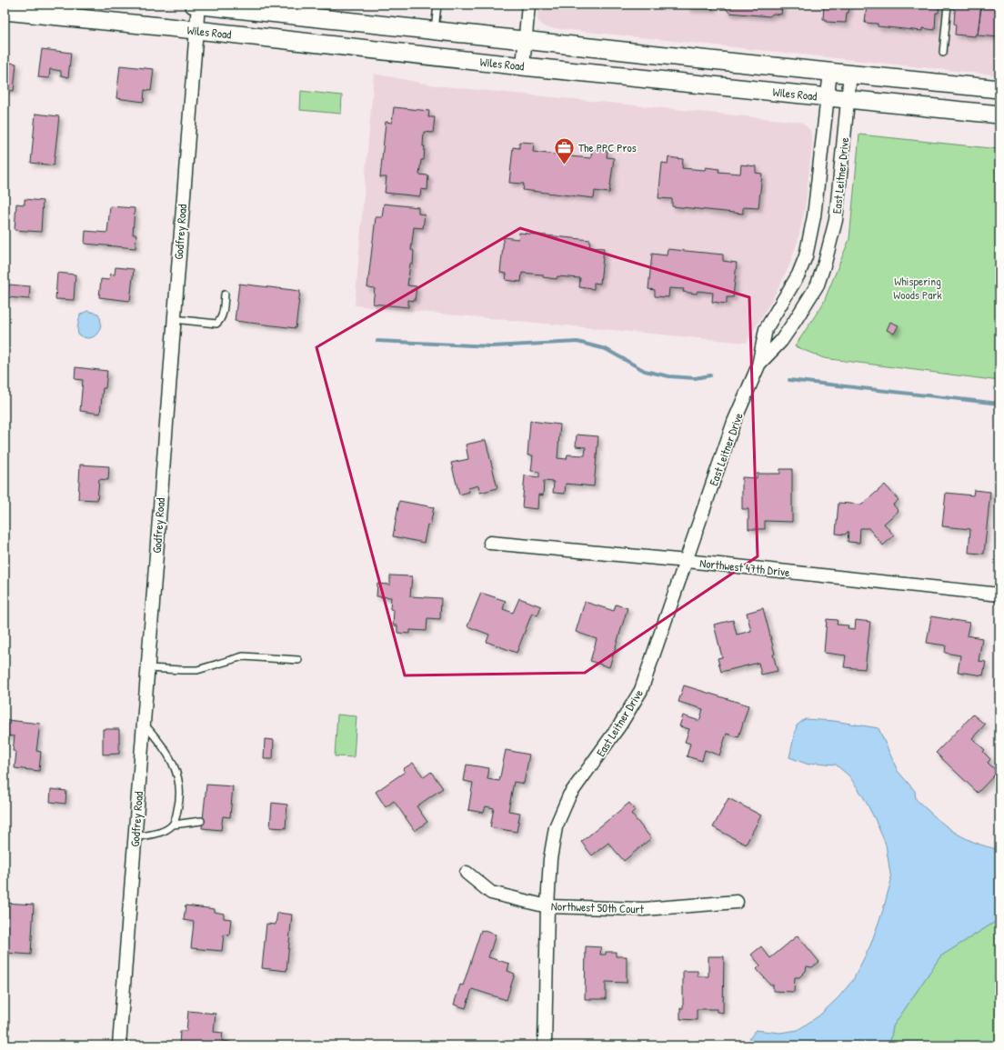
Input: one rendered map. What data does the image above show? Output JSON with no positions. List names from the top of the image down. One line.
{"streets":{"main road":["Wiles Road"],"street":["East Leitner Drive","Godfrey Road","Northwest 47th Drive","Northwest 50th Court"]},"crossings":[["Wiles Road","East Leitner Drive"],["Wiles Road","Godfrey Road"],["East Leitner Drive","Northwest 47th Drive"],["East Leitner Drive","Northwest 50th Court"]],"parks":["Whispering Woods Park"],"places":{"office":["The PPC Pros"]}}
